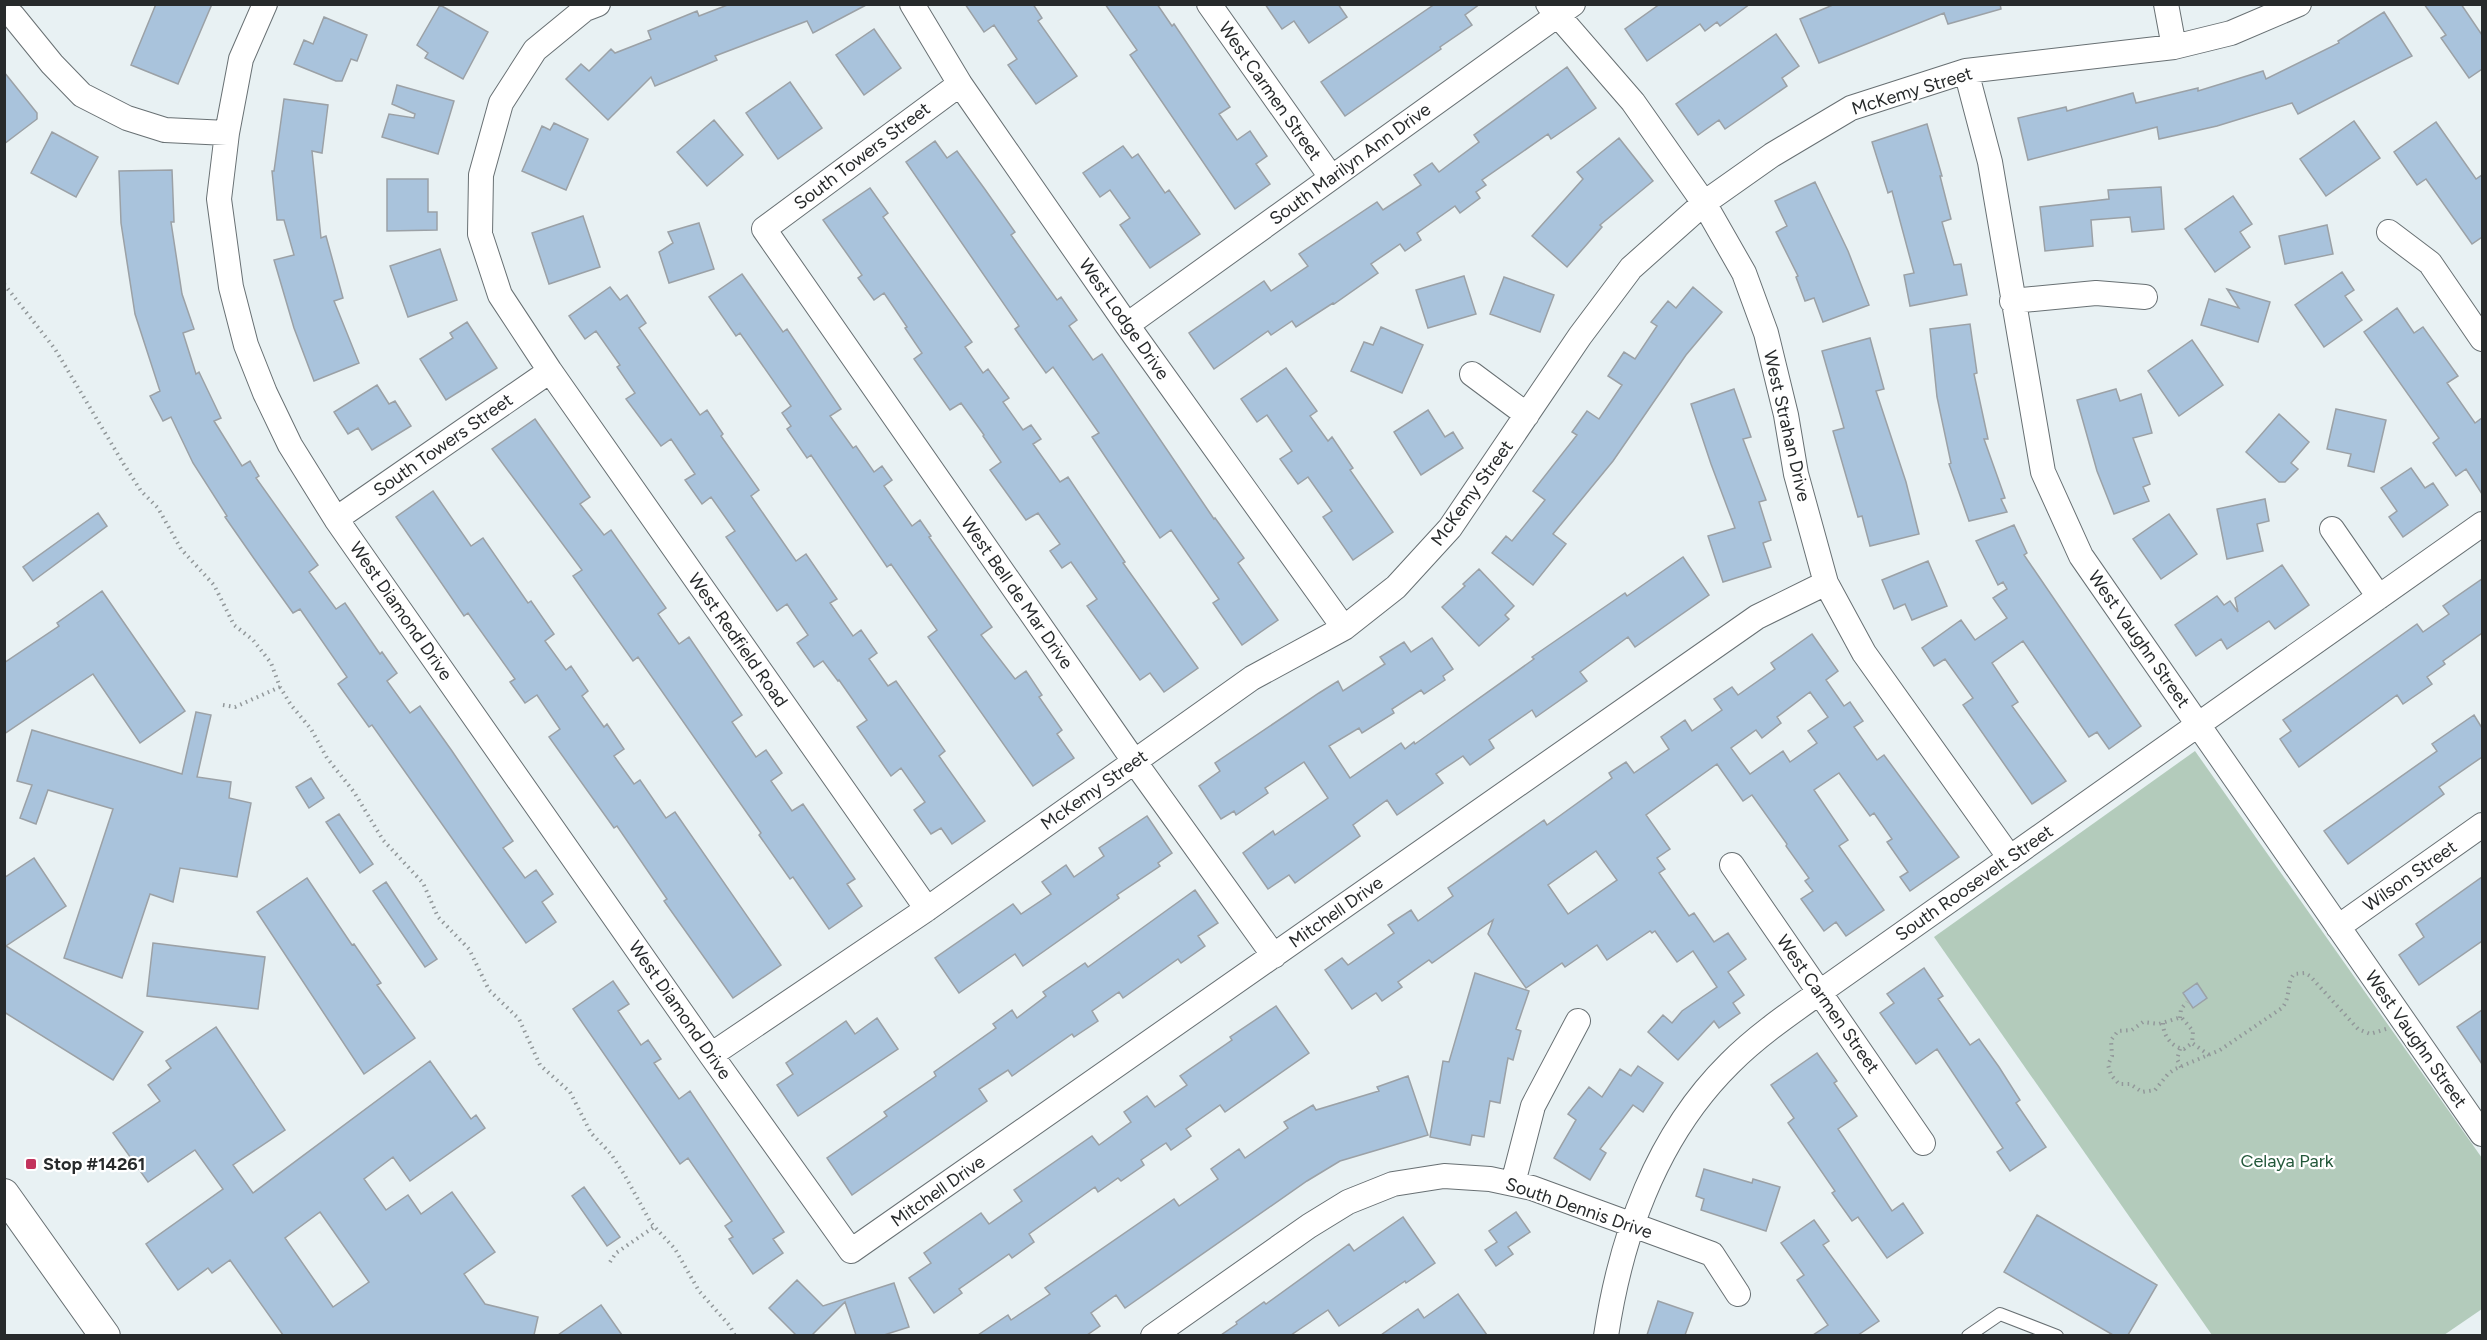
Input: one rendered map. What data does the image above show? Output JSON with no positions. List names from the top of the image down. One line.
{"streets":{"street":["West Carmen Street","McKemy Street","South Towers Street","South Marilyn Ann Drive","West Lodge Drive","West Strahan Drive","West Bell de Mar Drive","West Diamond Drive","West Vaughn Street","West Redfield Road","Wilson Street","South Roosevelt Street","Mitchell Drive","South Dennis Drive"]},"crossings":[["West Carmen Street","South Marilyn Ann Drive"],["West Carmen Street","South Roosevelt Street"],["McKemy Street","West Lodge Drive"],["McKemy Street","West Strahan Drive"],["McKemy Street","West Bell de Mar Drive"],["McKemy Street","West Diamond Drive"],["McKemy Street","West Vaughn Street"],["McKemy Street","West Redfield Road"],["South Towers Street","West Lodge Drive"],["South Towers Street","West Bell de Mar Drive"],["South Towers Street","West Diamond Drive"],["South Towers Street","West Redfield Road"],["South Marilyn Ann Drive","West Lodge Drive"],["South Marilyn Ann Drive","West Strahan Drive"],["West Strahan Drive","South Roosevelt Street"],["West Strahan Drive","Mitchell Drive"],["West Bell de Mar Drive","Mitchell Drive"],["West Diamond Drive","Mitchell Drive"],["West Vaughn Street","Wilson Street"],["West Vaughn Street","South Roosevelt Street"],["South Roosevelt Street","South Dennis Drive"]],"parks":["Celaya Park"],"places":{"transit":["Stop #14261"]}}
